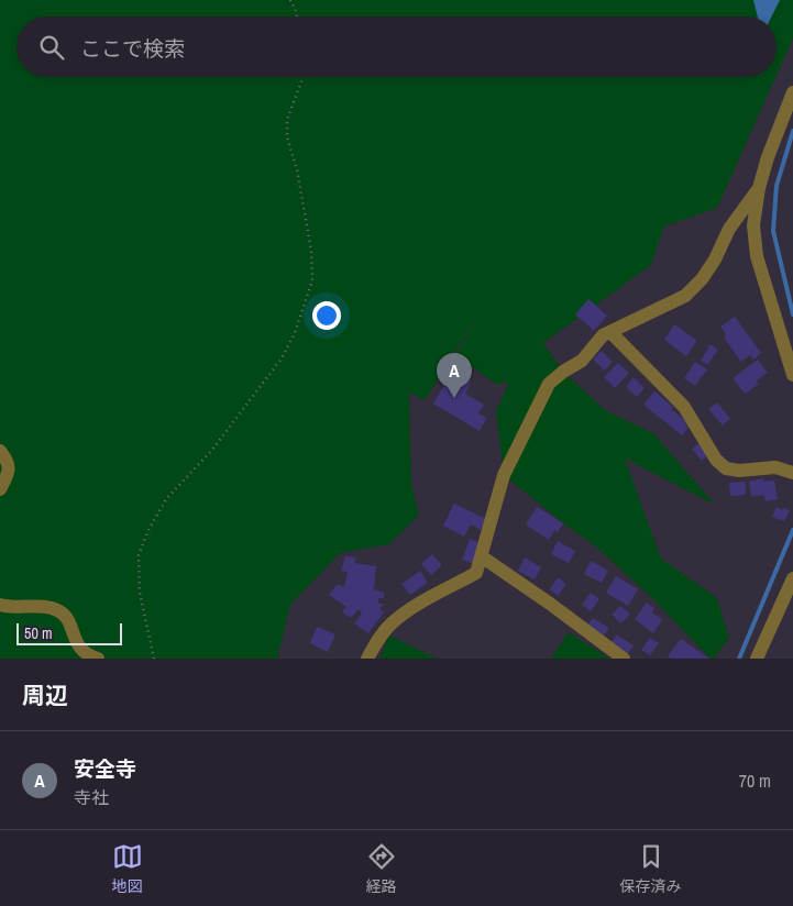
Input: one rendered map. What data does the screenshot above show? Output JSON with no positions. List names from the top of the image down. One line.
{"scale_bar":"50 m","page":{"search":"ここで検索","pins":"A","scale":"50 m","heading":"周辺","list":[{"mark":"A","name":"安全寺","note":"寺社","value":"70 m"}],"nav":["地図","経路","保存済み"]}}
